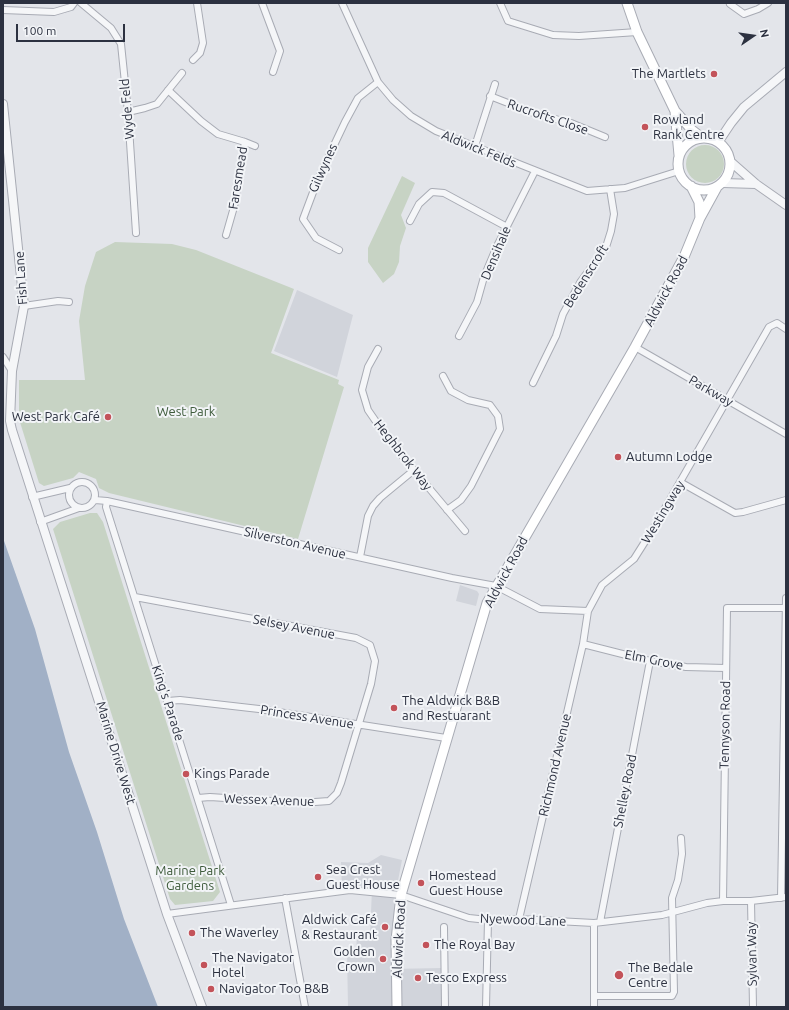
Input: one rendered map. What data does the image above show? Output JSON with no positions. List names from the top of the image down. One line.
{"streets":{"main road":["Aldwick Road"],"street":["Wyde Feld","Rucrofts Close","Aldwick Felds","Gilwynes","Faresmead","Densihale","Bedenscroft","Fish Lane","Parkway","Heghbrok Way","Westingway","Silverston Avenue","Selsey Avenue","Elm Grove","King's Parade","Princess Avenue","Tennyson Road","Marine Drive West","Richmond Avenue","Shelley Road","Wessex Avenue","Nyewood Lane","Sylvan Way"]},"crossings":[["Rucrofts Close","Aldwick Felds"],["Aldwick Felds","Gilwynes"],["Aldwick Felds","Densihale"],["Aldwick Felds","Bedenscroft"],["Aldwick Felds","Aldwick Road"],["Fish Lane","Marine Drive West"],["Aldwick Road","Parkway"],["Aldwick Road","Silverston Avenue"],["Aldwick Road","Princess Avenue"],["Aldwick Road","Nyewood Lane"],["Parkway","Westingway"],["Westingway","Silverston Avenue"],["Westingway","Richmond Avenue"],["Silverston Avenue","King's Parade"],["Silverston Avenue","Marine Drive West"],["Silverston Avenue","Richmond Avenue"],["Selsey Avenue","King's Parade"],["Selsey Avenue","Princess Avenue"],["Selsey Avenue","Wessex Avenue"],["Elm Grove","Tennyson Road"],["Elm Grove","Richmond Avenue"],["Elm Grove","Shelley Road"],["King's Parade","Princess Avenue"],["King's Parade","Wessex Avenue"],["King's Parade","Nyewood Lane"],["Princess Avenue","Wessex Avenue"],["Tennyson Road","Nyewood Lane"],["Marine Drive West","Nyewood Lane"],["Richmond Avenue","Nyewood Lane"],["Shelley Road","Nyewood Lane"],["Nyewood Lane","Sylvan Way"]],"parks":["West Park","Marine Park Gardens"],"places":["The Martlets","Rowland Rank Centre","West Park Café","Autumn Lodge","The Aldwick B&B and Restuarant","Kings Parade","Sea Crest Guest House","Homestead Guest House","Aldwick Café & Restaurant","The Waverley","The Royal Bay","Golden Crown","The Navigator Hotel","The Bedale Centre","Tesco Express","Navigator Too B&B"],"scale_bar":"100 m","north":"right"}
